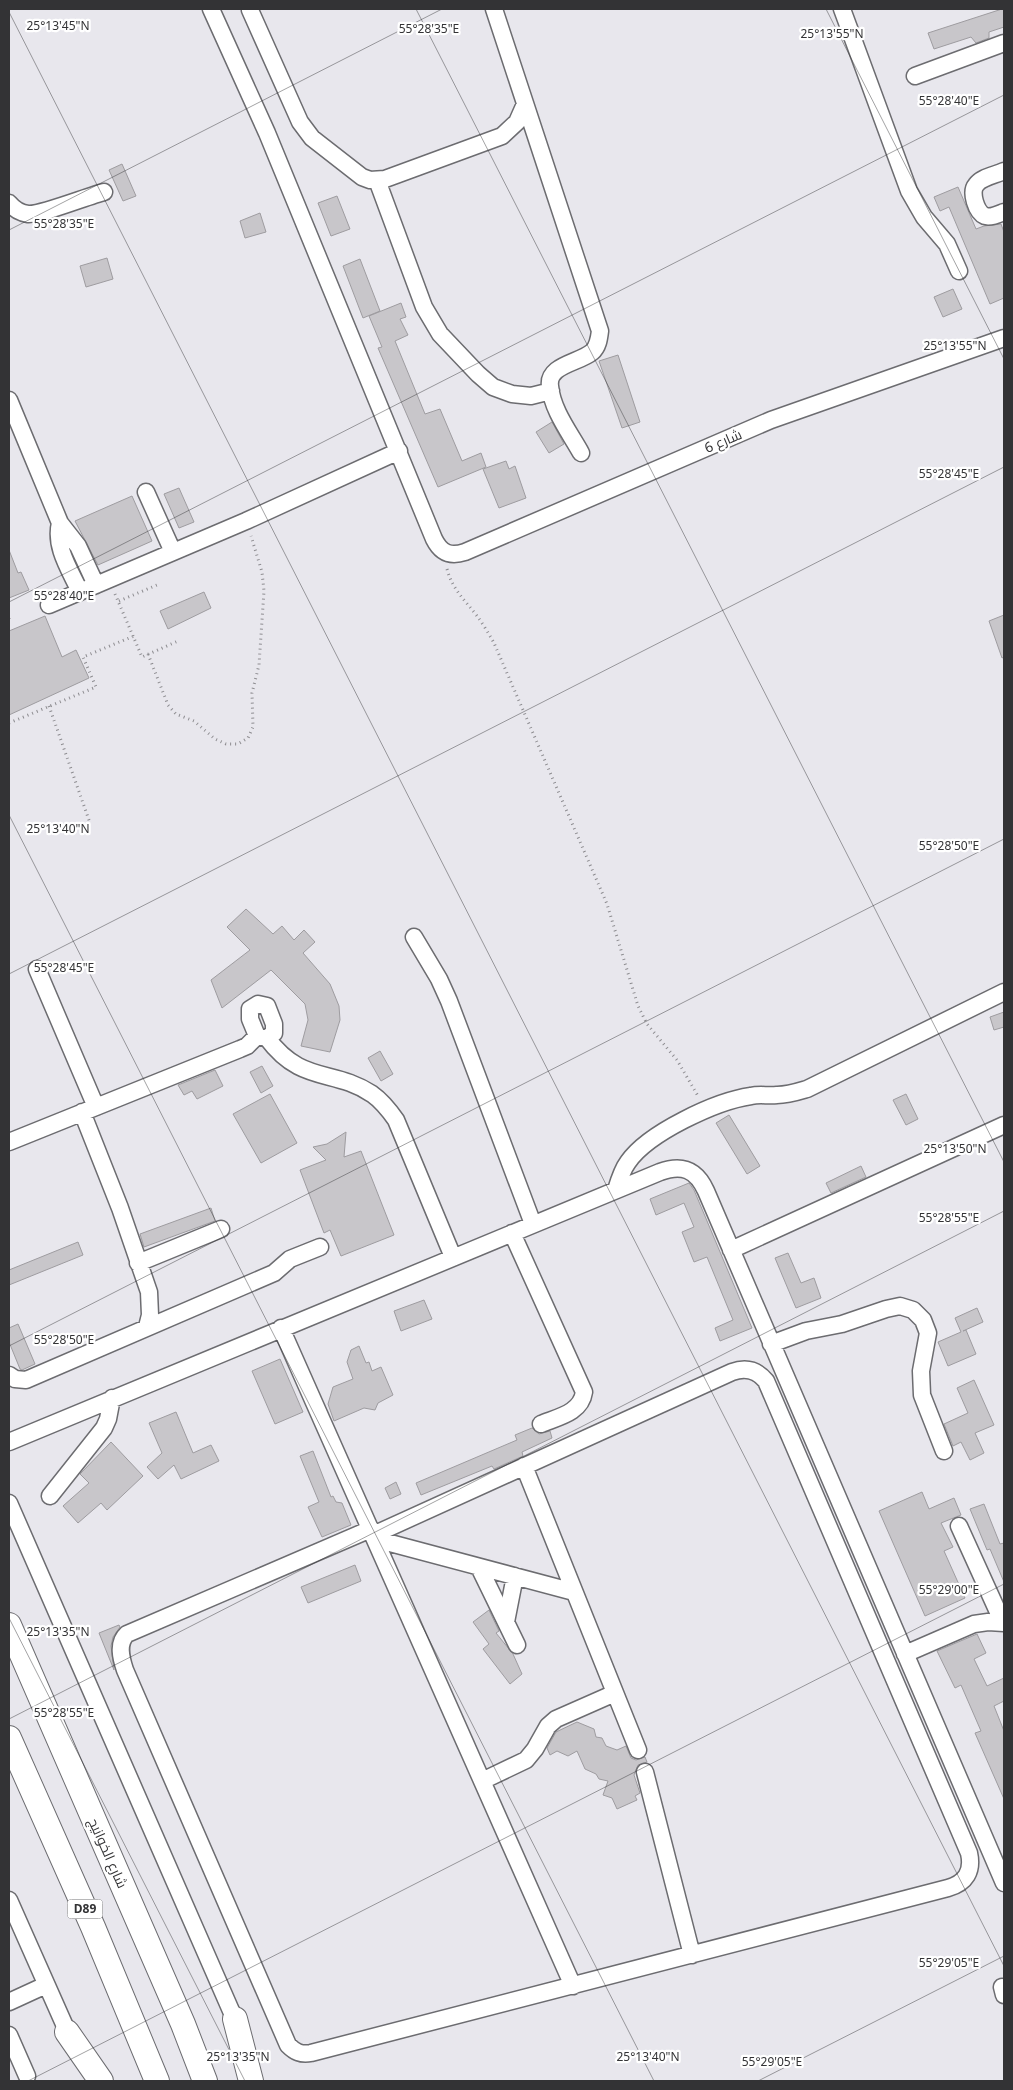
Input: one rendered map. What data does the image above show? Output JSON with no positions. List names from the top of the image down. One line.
{"streets":{"highway":["شارع الخوانيج","D89"],"street":["شارع 6"]},"coordinates":["25°13'45\"N","55°28'35\"E","25°13'55\"N","55°28'40\"E","55°28'45\"E","25°13'40\"N","55°28'50\"E","25°13'50\"N","55°28'55\"E","55°29'00\"E","25°13'35\"N","55°29'05\"E"]}
